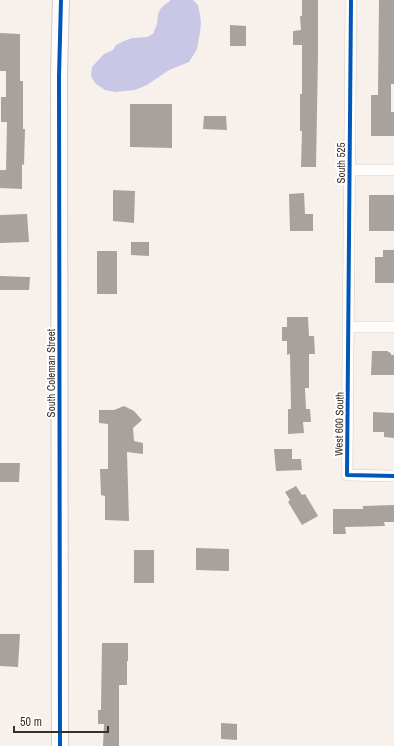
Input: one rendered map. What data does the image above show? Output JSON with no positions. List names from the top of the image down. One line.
{"streets":{"street":["South 525","South Coleman Street","West 600 South"]},"crossings":[["South 525","West 600 South"]],"scale_bar":"50 m"}
